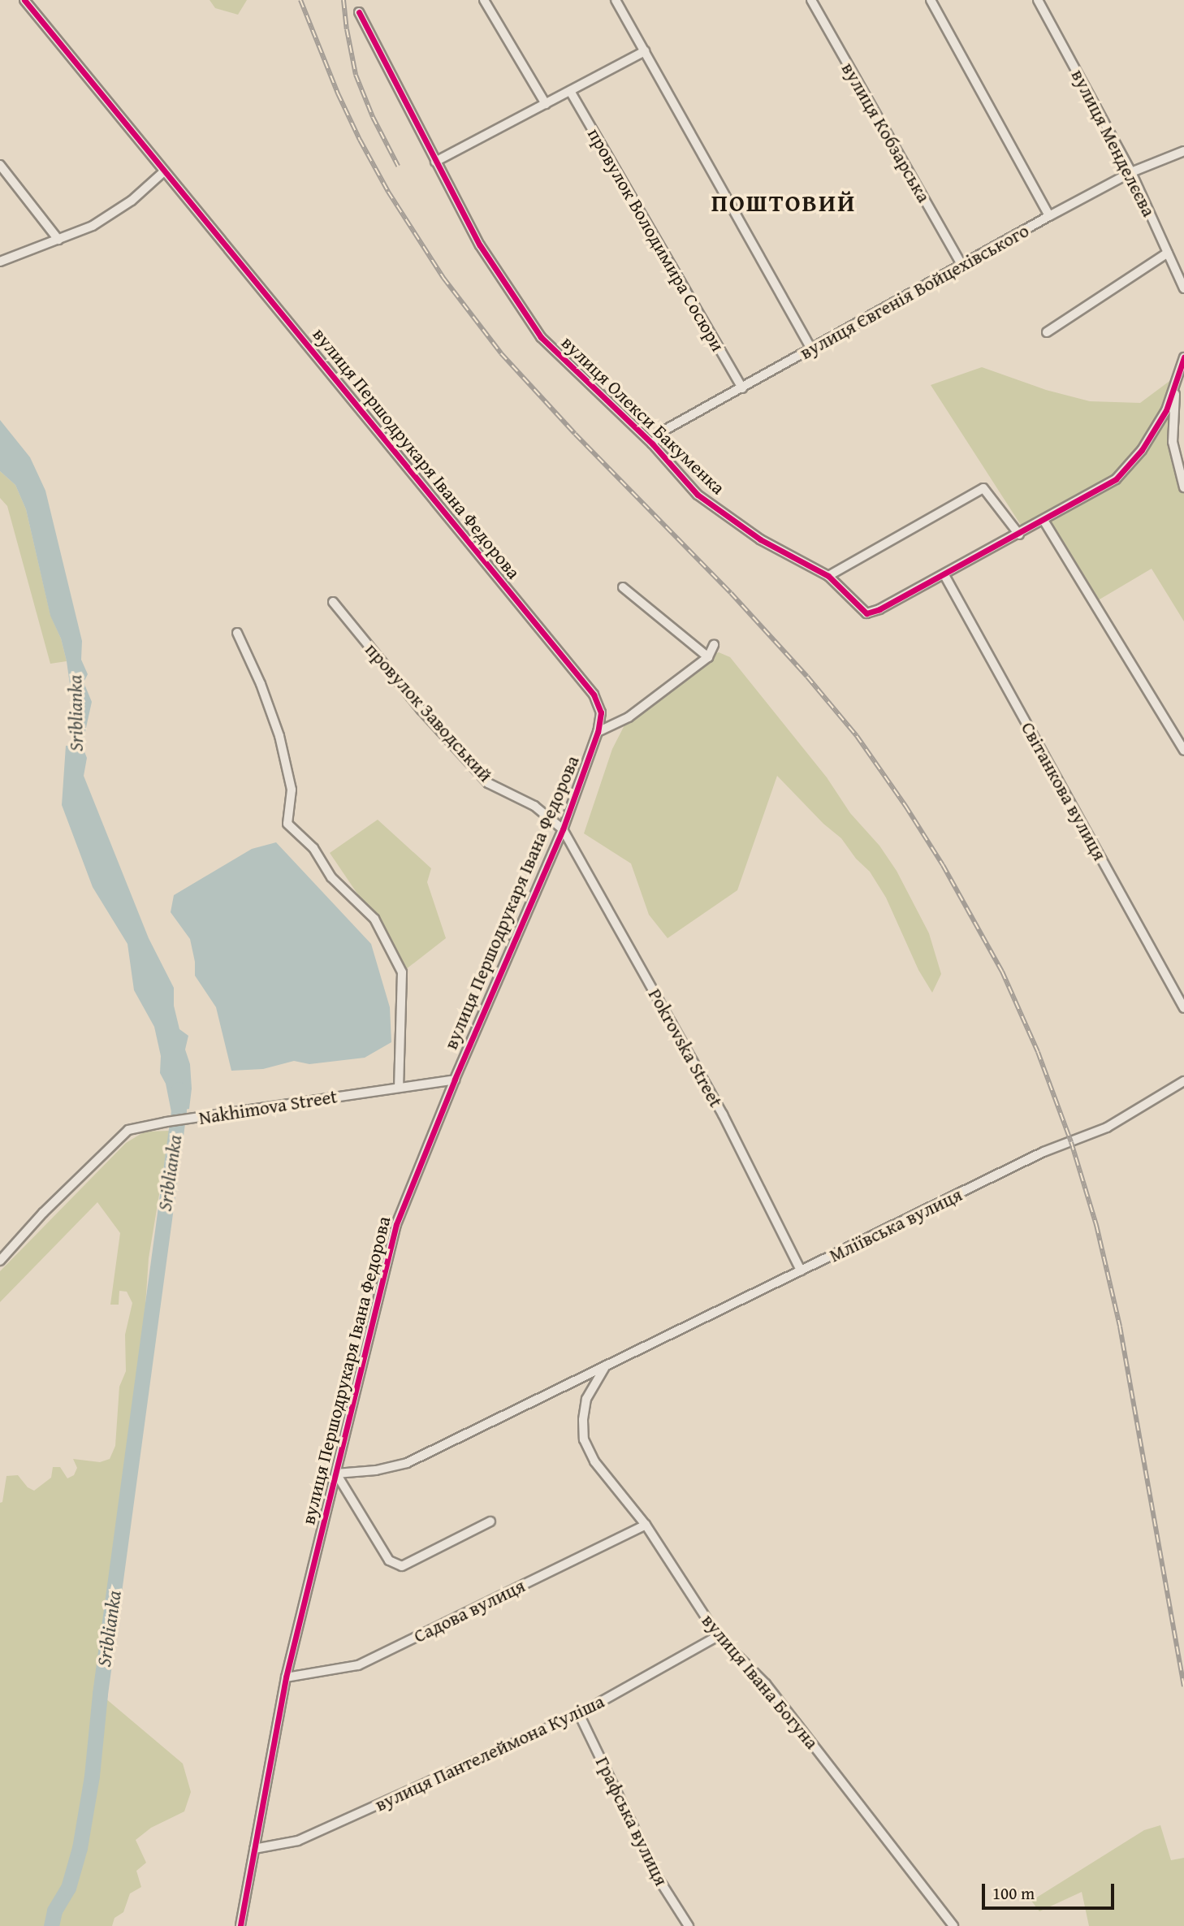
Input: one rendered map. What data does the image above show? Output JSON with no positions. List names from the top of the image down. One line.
{"streets":{"street":["вулиця Кобзарська","вулиця Менделєєва","провулок Володимира Сосюри","вулиця Євгенія Войцехівського","вулиця Олекси Бакуменка","вулиця Першодрукаря Івана Федорова","провулок Заводський","Світанкова вулиця","Pokrovska Street","Nakhimova Street","Мліївська вулиця","Садова вулиця","вулиця Івана Богуна","вулиця Пантелеймона Куліша","Графська вулиця"]},"crossings":[["вулиця Кобзарська","вулиця Євгенія Войцехівського"],["вулиця Менделєєва","вулиця Євгенія Войцехівського"],["провулок Володимира Сосюри","вулиця Євгенія Войцехівського"],["вулиця Євгенія Войцехівського","вулиця Олекси Бакуменка"],["вулиця Олекси Бакуменка","Світанкова вулиця"],["вулиця Першодрукаря Івана Федорова","провулок Заводський"],["вулиця Першодрукаря Івана Федорова","Pokrovska Street"],["вулиця Першодрукаря Івана Федорова","Nakhimova Street"],["вулиця Першодрукаря Івана Федорова","Садова вулиця"],["вулиця Першодрукаря Івана Федорова","вулиця Пантелеймона Куліша"],["провулок Заводський","Pokrovska Street"],["Pokrovska Street","Мліївська вулиця"],["Мліївська вулиця","вулиця Івана Богуна"],["Садова вулиця","вулиця Івана Богуна"],["вулиця Івана Богуна","вулиця Пантелеймона Куліша"],["вулиця Пантелеймона Куліша","Графська вулиця"]],"districts":["ПОШТОВИЙ"],"water":["Sriblianka"],"scale_bar":"100 m"}
